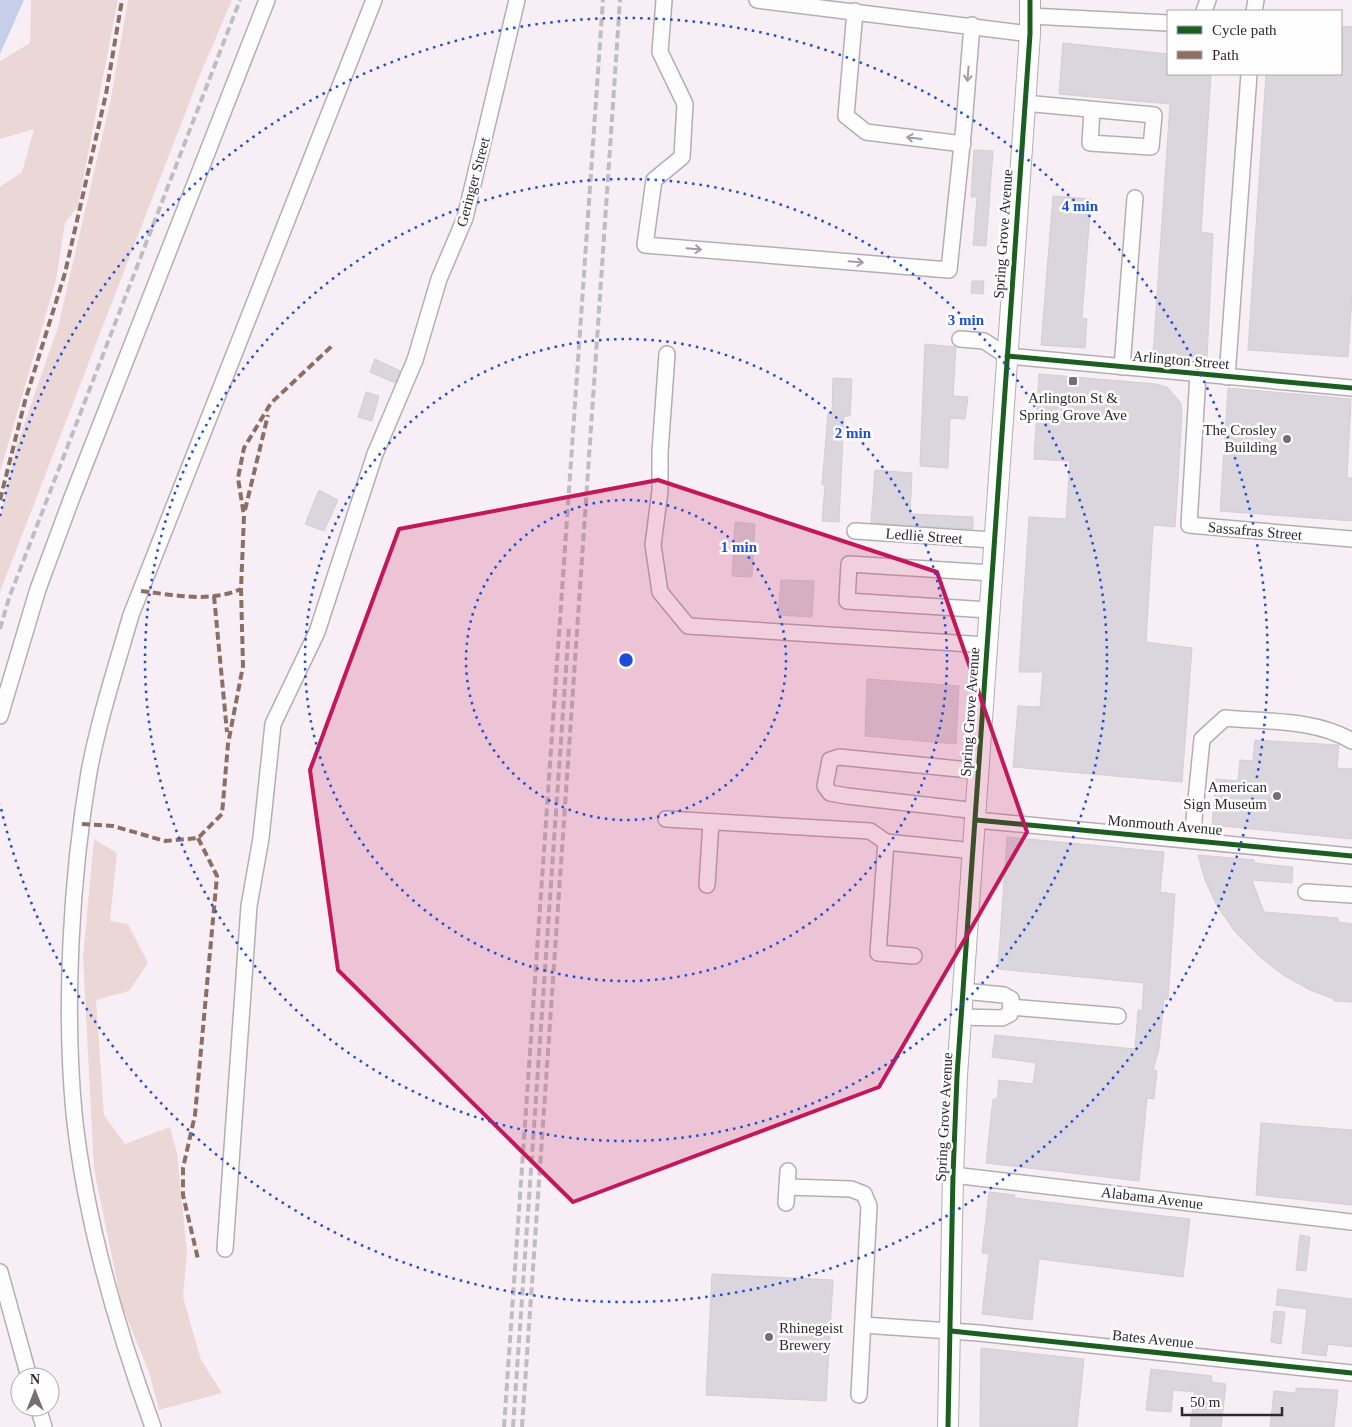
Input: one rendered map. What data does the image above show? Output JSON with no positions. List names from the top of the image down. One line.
{"streets":{"main road":["Spring Grove Avenue"],"street":["Geringer Street","Arlington Street","Sassafras Street","Ledlie Street","Monmouth Avenue","Alabama Avenue","Bates Avenue"]},"crossings":[["Spring Grove Avenue","Arlington Street"],["Spring Grove Avenue","Ledlie Street"],["Spring Grove Avenue","Monmouth Avenue"],["Spring Grove Avenue","Alabama Avenue"],["Spring Grove Avenue","Bates Avenue"],["Arlington Street","Sassafras Street"]],"places":{"transit":["Arlington St & Spring Grove Ave"],"other":["The Crosley Building","American Sign Museum","Rhinegeist Brewery"]},"legend":["Cycle path","Path"],"scale_bar":"50 m","north":"top","rings":["4 min","3 min","2 min","1 min"]}
